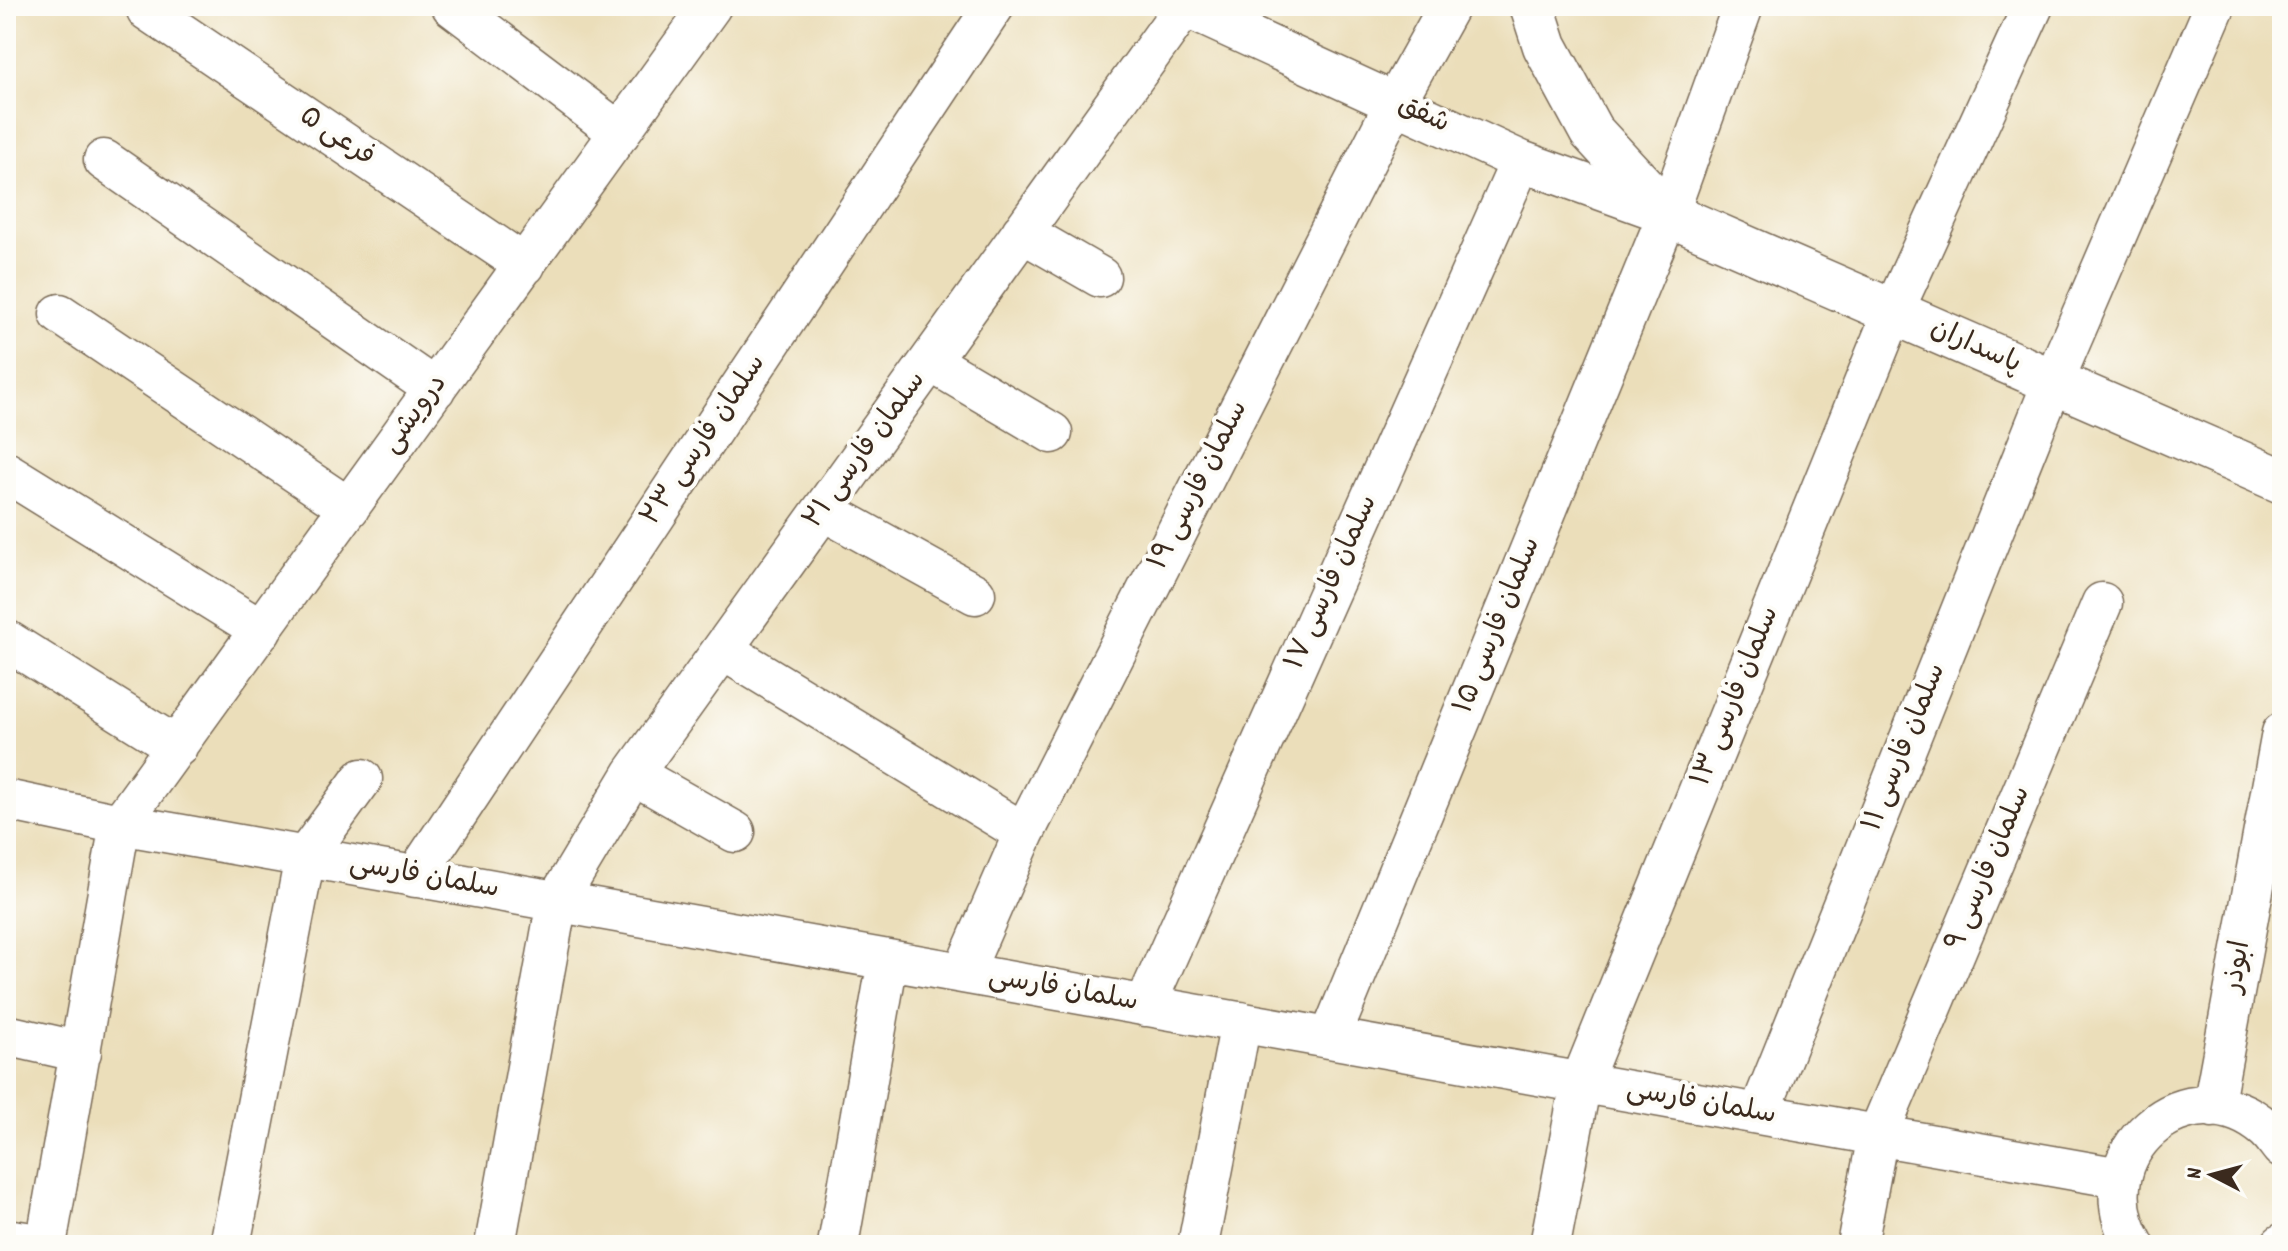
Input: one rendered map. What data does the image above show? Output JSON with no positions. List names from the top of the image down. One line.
{"streets":{"main road":["پاسداران"],"street":["شفق","فرعی ۵","درویشی","سلمان فارسی ۲۳","سلمان فارسی ۲۱","سلمان فارسی ۱۹","سلمان فارسی ۱۷","سلمان فارسی ۱۵","سلمان فارسی ۱۳","سلمان فارسی ۱۱","سلمان فارسی ۹","سلمان فارسی","ابوذر"]},"crossings":[["شفق","پاسداران"],["شفق","سلمان فارسی ۲۱"],["شفق","سلمان فارسی ۱۹"],["شفق","سلمان فارسی ۱۷"],["شفق","سلمان فارسی ۱۵"],["فرعی ۵","درویشی"],["پاسداران","سلمان فارسی ۱۵"],["پاسداران","سلمان فارسی ۱۳"],["پاسداران","سلمان فارسی ۱۱"],["درویشی","سلمان فارسی"],["سلمان فارسی ۲۳","سلمان فارسی"],["سلمان فارسی ۲۱","سلمان فارسی"],["سلمان فارسی ۱۹","سلمان فارسی"],["سلمان فارسی ۱۷","سلمان فارسی"],["سلمان فارسی ۱۵","سلمان فارسی"],["سلمان فارسی ۱۳","سلمان فارسی"],["سلمان فارسی ۱۱","سلمان فارسی"],["سلمان فارسی ۹","سلمان فارسی"]],"north":"left"}
